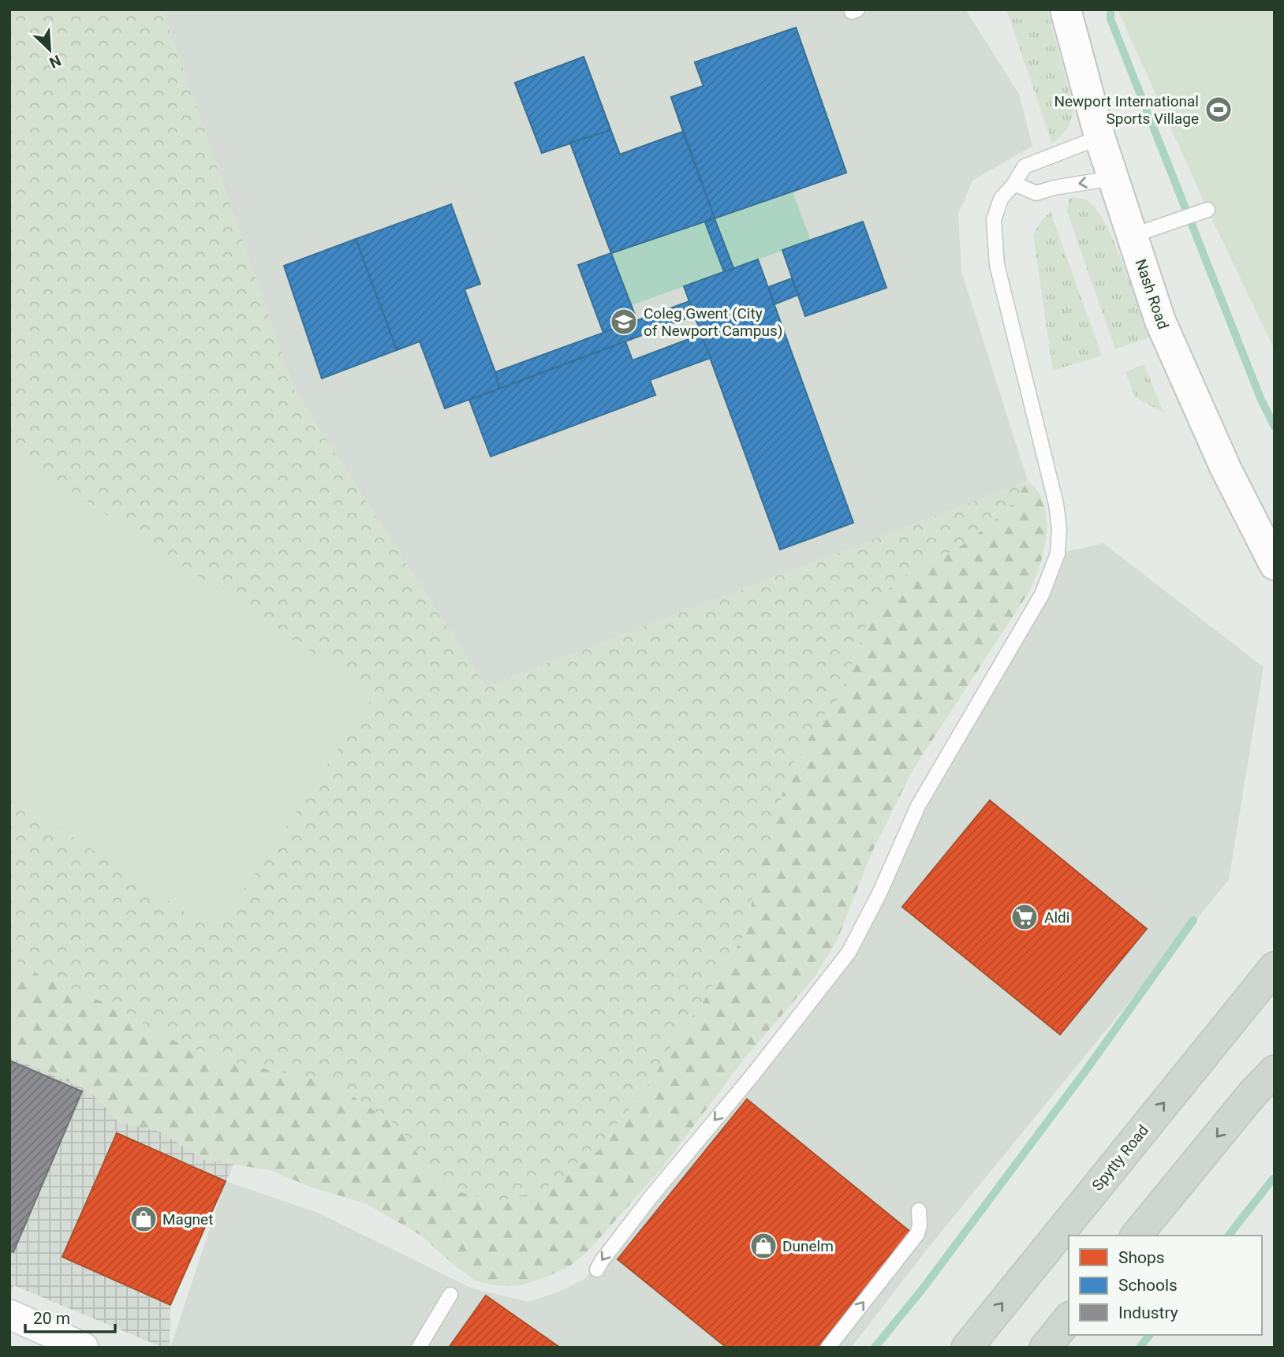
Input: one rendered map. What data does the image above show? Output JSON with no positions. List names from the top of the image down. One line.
{"streets":{"main road":["Spytty Road"],"street":["Nash Road"]},"places":{"sports":["Newport International Sports Village"],"school or university":["Coleg Gwent (City of Newport Campus)"],"supermarket":["Aldi"],"shop":["Magnet","Dunelm"]},"legend":["Shops","Schools","Industry"],"scale_bar":"20 m","north":"bottom right"}
